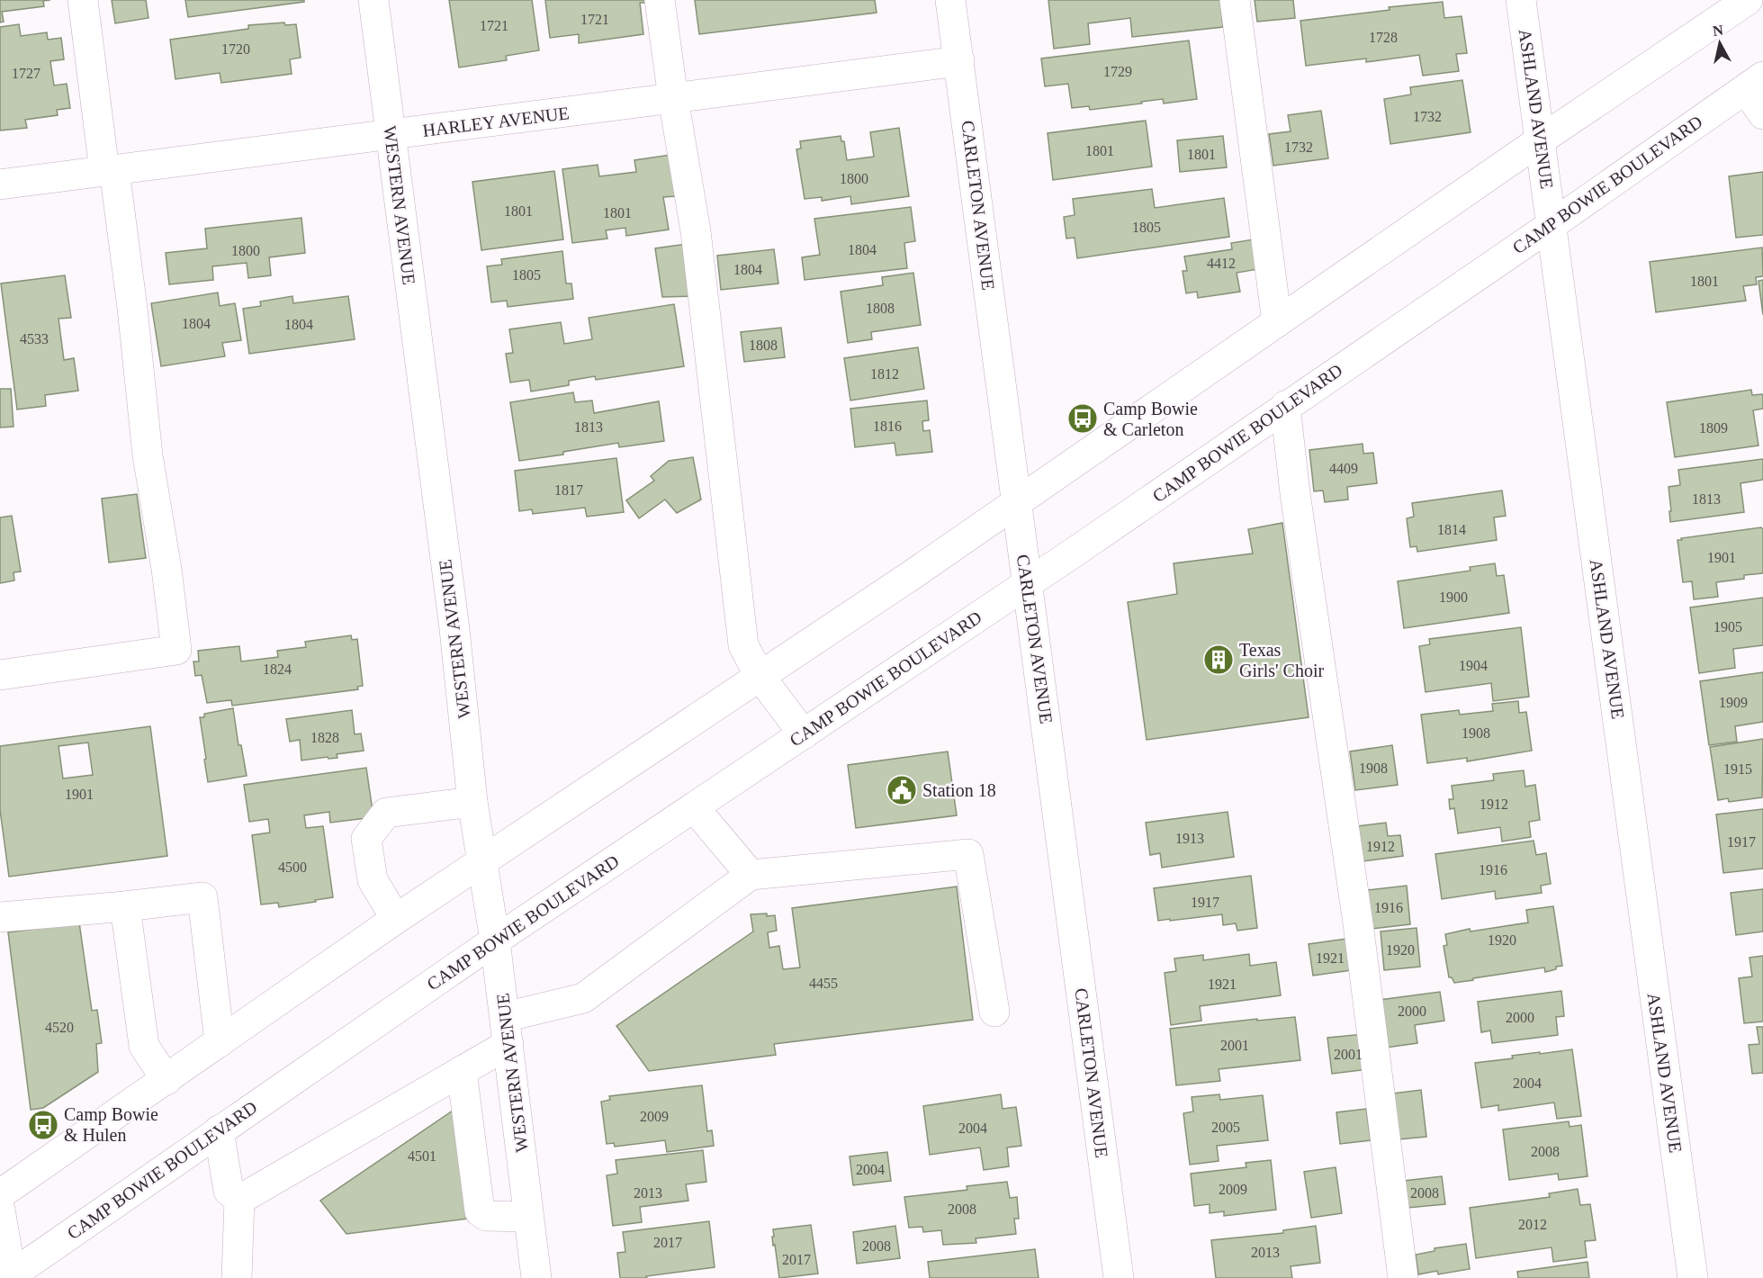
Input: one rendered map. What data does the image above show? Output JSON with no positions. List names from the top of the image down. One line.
{"streets":{"street":["ASHLAND AVENUE","HARLEY AVENUE","CAMP BOWIE BOULEVARD","WESTERN AVENUE","CARLETON AVENUE"]},"crossings":[["ASHLAND AVENUE","CAMP BOWIE BOULEVARD"],["HARLEY AVENUE","WESTERN AVENUE"],["HARLEY AVENUE","CARLETON AVENUE"],["CAMP BOWIE BOULEVARD","WESTERN AVENUE"],["CAMP BOWIE BOULEVARD","CARLETON AVENUE"]],"places":{"bus stop":["Camp Bowie & Carleton","Camp Bowie & Hulen"],"building":["Texas Girls' Choir"],"public building":["Station 18"]},"house_numbers":["1721","1721","1728","1720","1729","1727","1732","1732","1801","1801","1800","1801","1801","1805","1804","1800","4412","1804","1805","1801","1808","1804","1804","4533","1808","1812","1816","1813","1809","4409","1817","1813","1814","1901","1900","1905","1904","1824","1909","1908","1828","1908","1915","1901","1912","1913","1917","1912","4500","1916","1917","1916","1920","1920","1921","4455","1921","2000","2000","4520","2001","2001","2004","2009","2005","2004","2008","4501","2004","2009","2013","2008","2008","2012","2017","2008","2013","2017"],"north":"top"}
